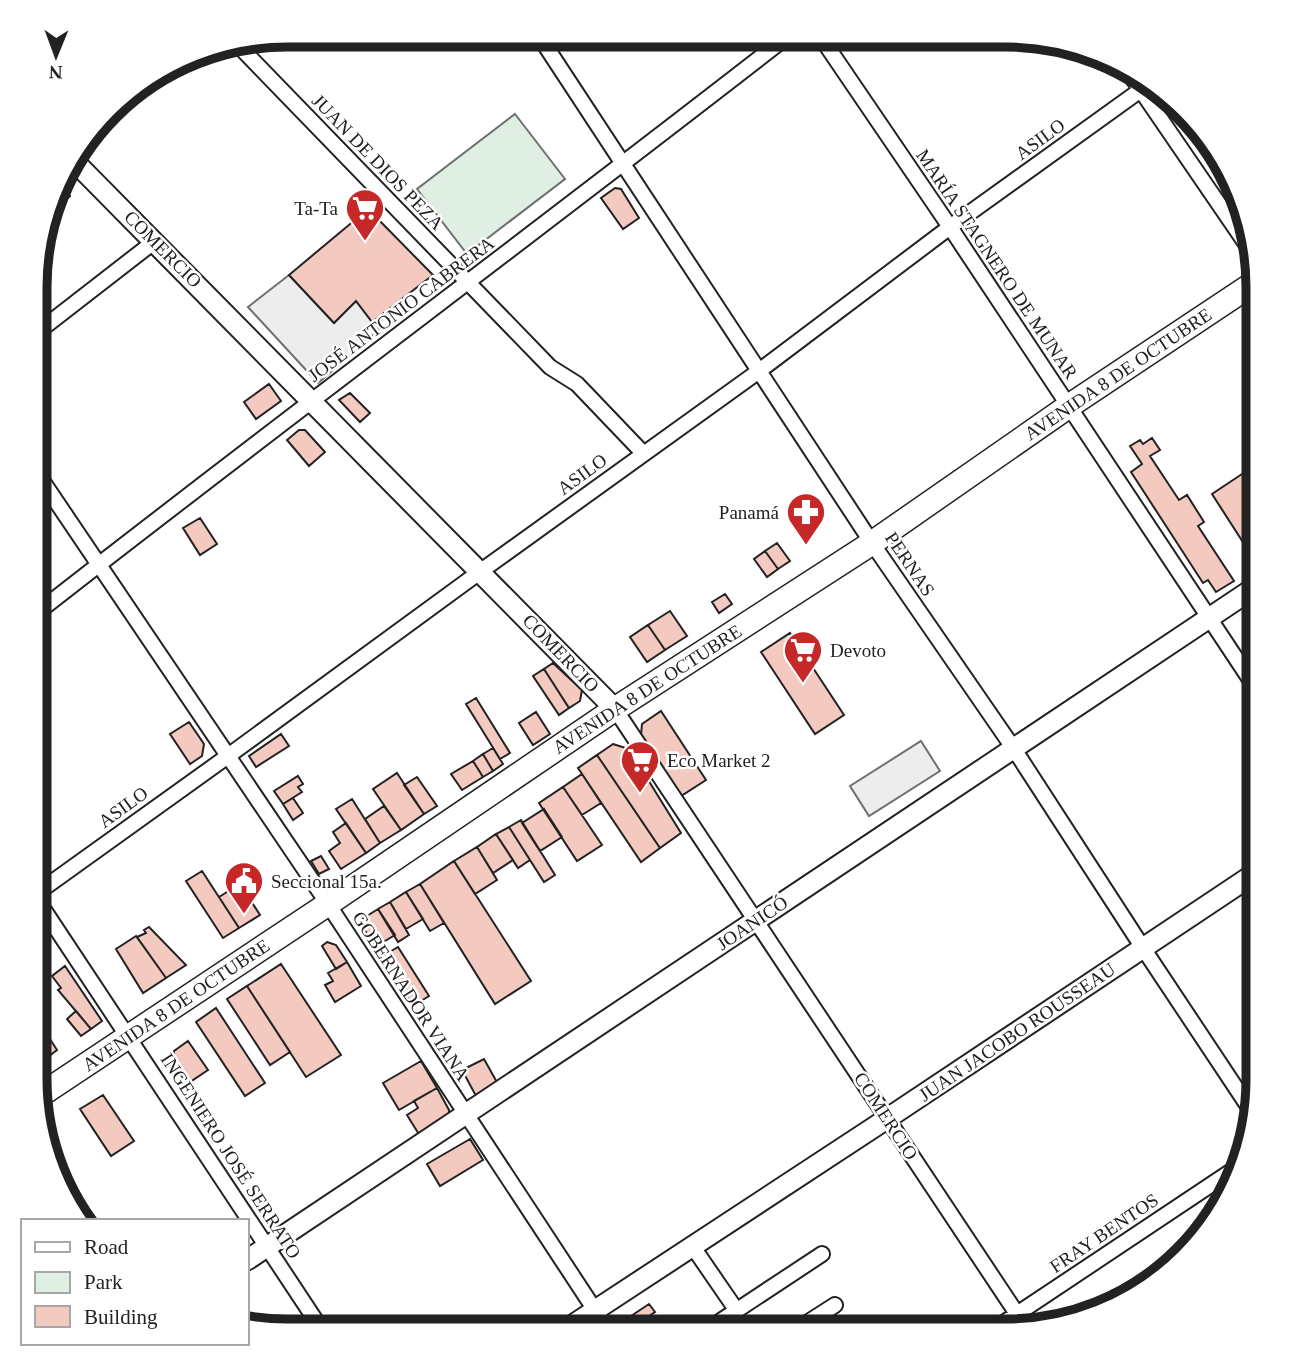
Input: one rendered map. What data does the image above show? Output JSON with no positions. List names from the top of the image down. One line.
{"streets":{"main road":["AVENIDA 8 DE OCTUBRE"],"street":["ASILO","JUAN DE DIOS PEZA","COMERCIO","MARÍA STAGNERO DE MUNAR","JOSÉ ANTONIO CABRERA","PERNAS","JOANICÓ","GOBERNADOR VIANA","JUAN JACOBO ROUSSEAU","INGENIERO JOSÉ SERRATO","FRAY BENTOS"]},"crossings":[["ASILO","JUAN DE DIOS PEZA"],["ASILO","COMERCIO"],["ASILO","MARÍA STAGNERO DE MUNAR"],["ASILO","PERNAS"],["ASILO","GOBERNADOR VIANA"],["JUAN DE DIOS PEZA","JOSÉ ANTONIO CABRERA"],["COMERCIO","JOSÉ ANTONIO CABRERA"],["COMERCIO","AVENIDA 8 DE OCTUBRE"],["COMERCIO","JOANICÓ"],["COMERCIO","JUAN JACOBO ROUSSEAU"],["COMERCIO","FRAY BENTOS"],["MARÍA STAGNERO DE MUNAR","AVENIDA 8 DE OCTUBRE"],["MARÍA STAGNERO DE MUNAR","JOANICÓ"],["JOSÉ ANTONIO CABRERA","PERNAS"],["JOSÉ ANTONIO CABRERA","GOBERNADOR VIANA"],["AVENIDA 8 DE OCTUBRE","PERNAS"],["AVENIDA 8 DE OCTUBRE","GOBERNADOR VIANA"],["AVENIDA 8 DE OCTUBRE","INGENIERO JOSÉ SERRATO"],["PERNAS","JOANICÓ"],["PERNAS","JUAN JACOBO ROUSSEAU"],["JOANICÓ","GOBERNADOR VIANA"],["JOANICÓ","INGENIERO JOSÉ SERRATO"],["GOBERNADOR VIANA","JUAN JACOBO ROUSSEAU"]],"places":{"supermarket":["Ta-Ta","Devoto","Eco Market 2"],"pharmacy":["Panamá"],"public building":["Seccional 15a."]},"legend":["Road","Park","Building"],"north":"bottom"}
